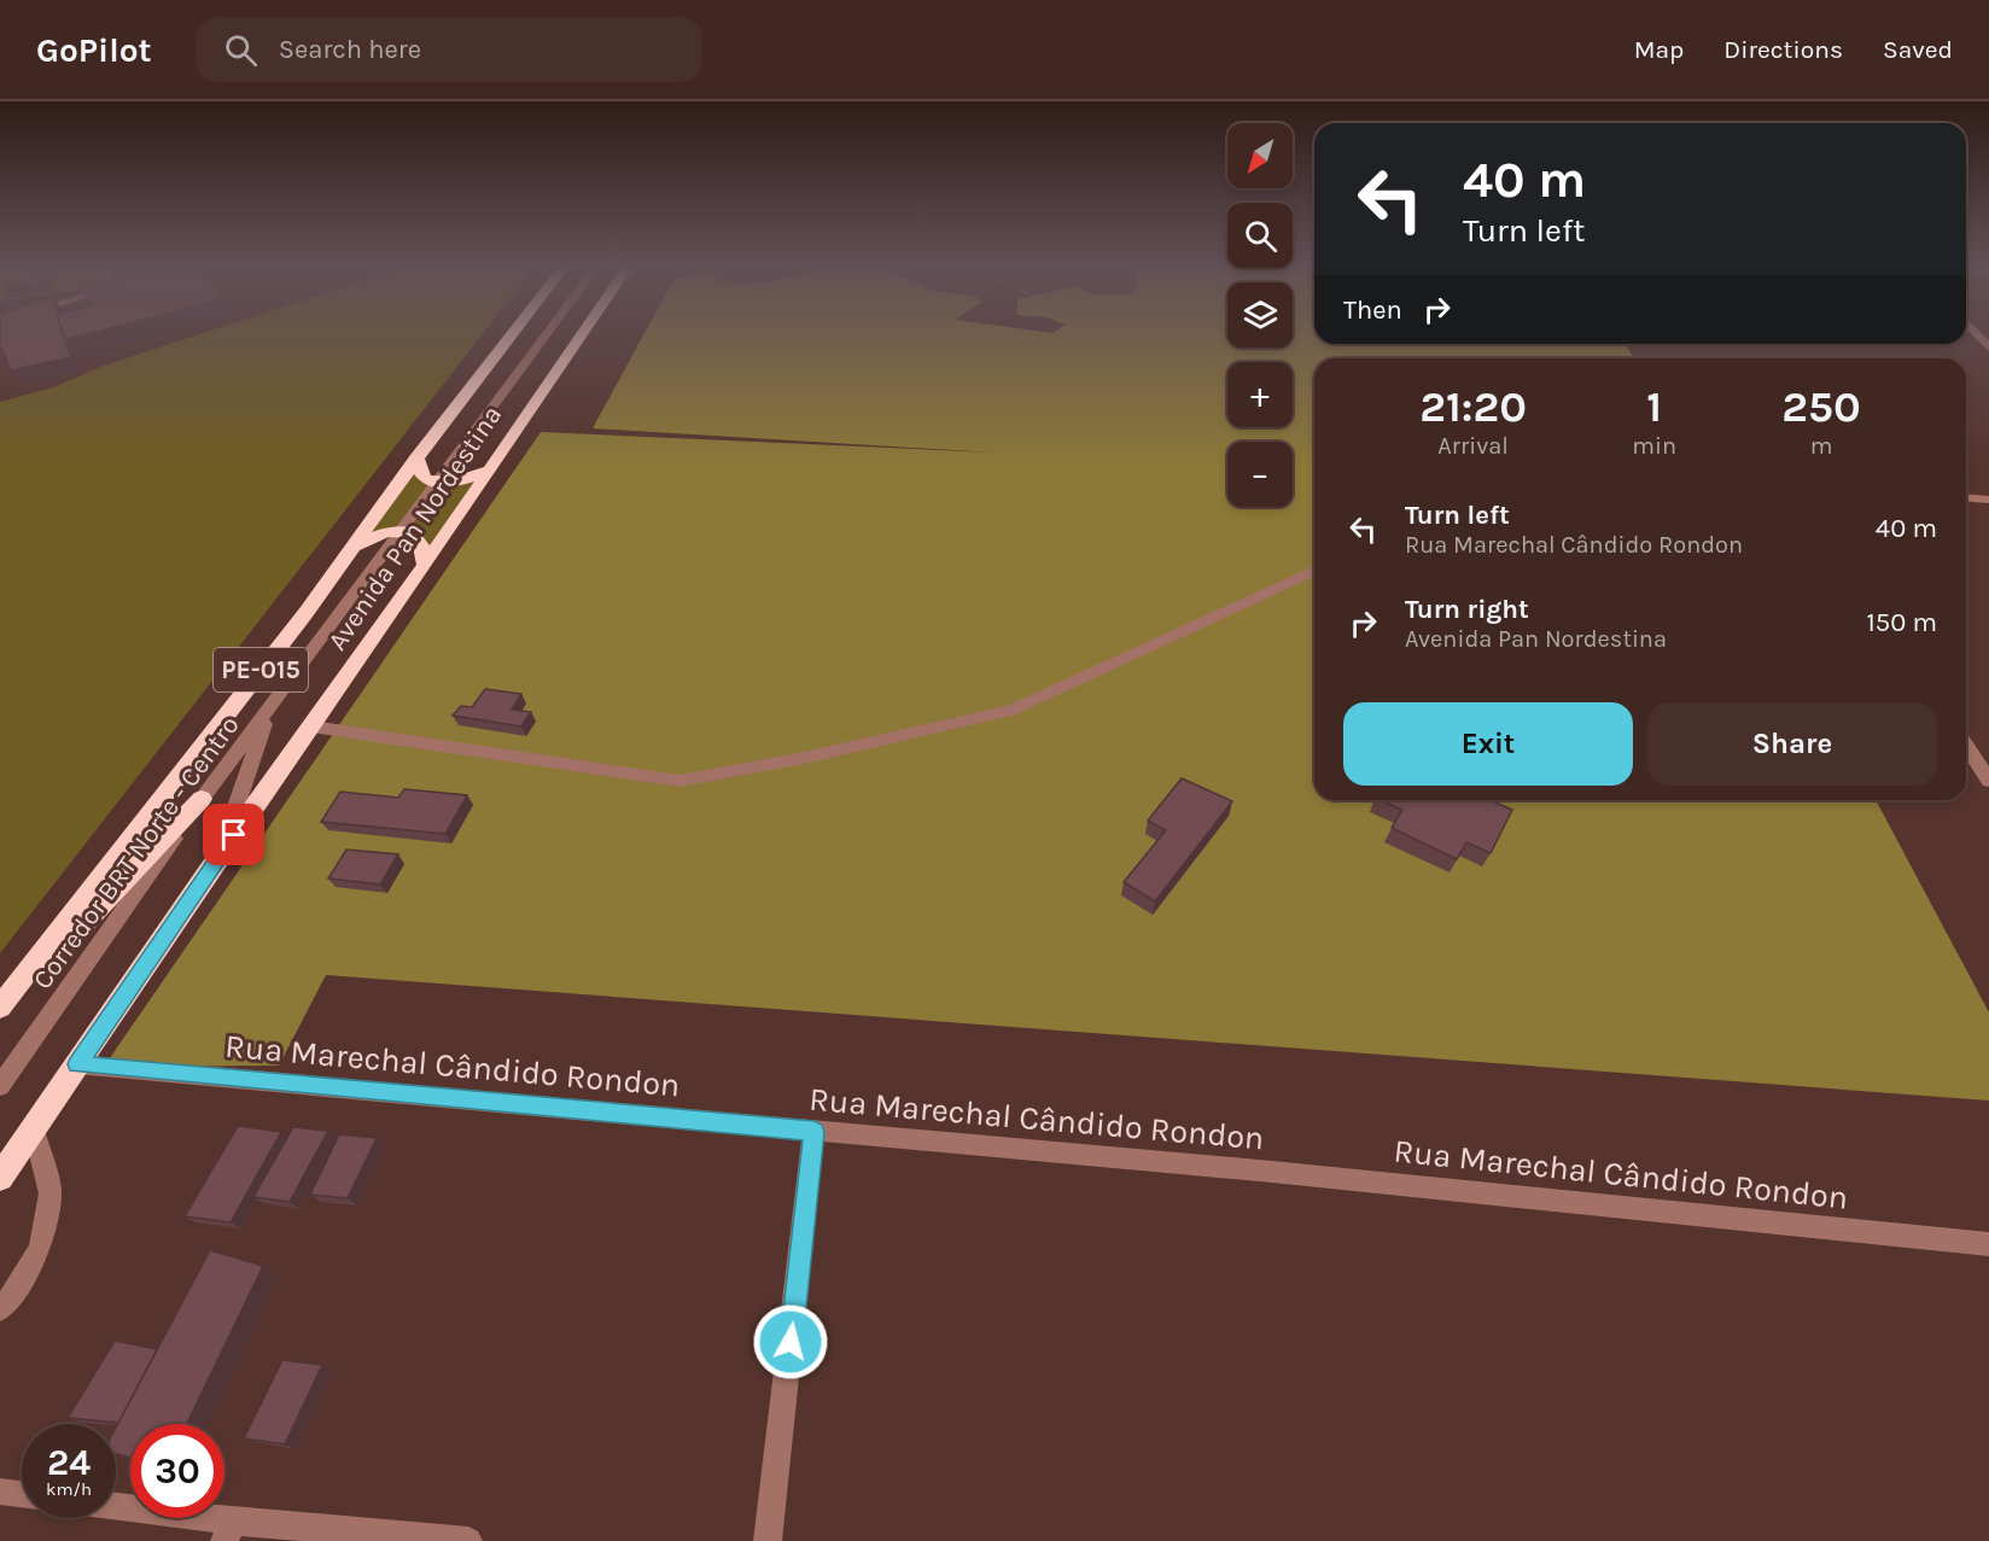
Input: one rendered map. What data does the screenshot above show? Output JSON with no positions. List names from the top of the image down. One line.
{"streets":{"highway":["Avenida Pan Nordestina","PE-015"],"street":["Corredor BRT Norte - Centro","Rua Marechal Cândido Rondon"]},"crossings":[["Avenida Pan Nordestina","Rua Marechal Cândido Rondon"]],"north":"bottom left","page":{"header":"GoPilot","search":"Search here","nav":["Map","Directions","Saved"],"map_buttons":["+","−"],"turn":["40 m","Turn left"],"then":"Then","eta":["21:20","Arrival","1","min","250","m"],"list":[{"name":"Turn left","note":"Rua Marechal Cândido Rondon","value":"40 m"},{"name":"Turn right","note":"Avenida Pan Nordestina","value":"150 m"}],"buttons":["Exit","Share"],"speed":"24 km/h","limit":"30"}}
